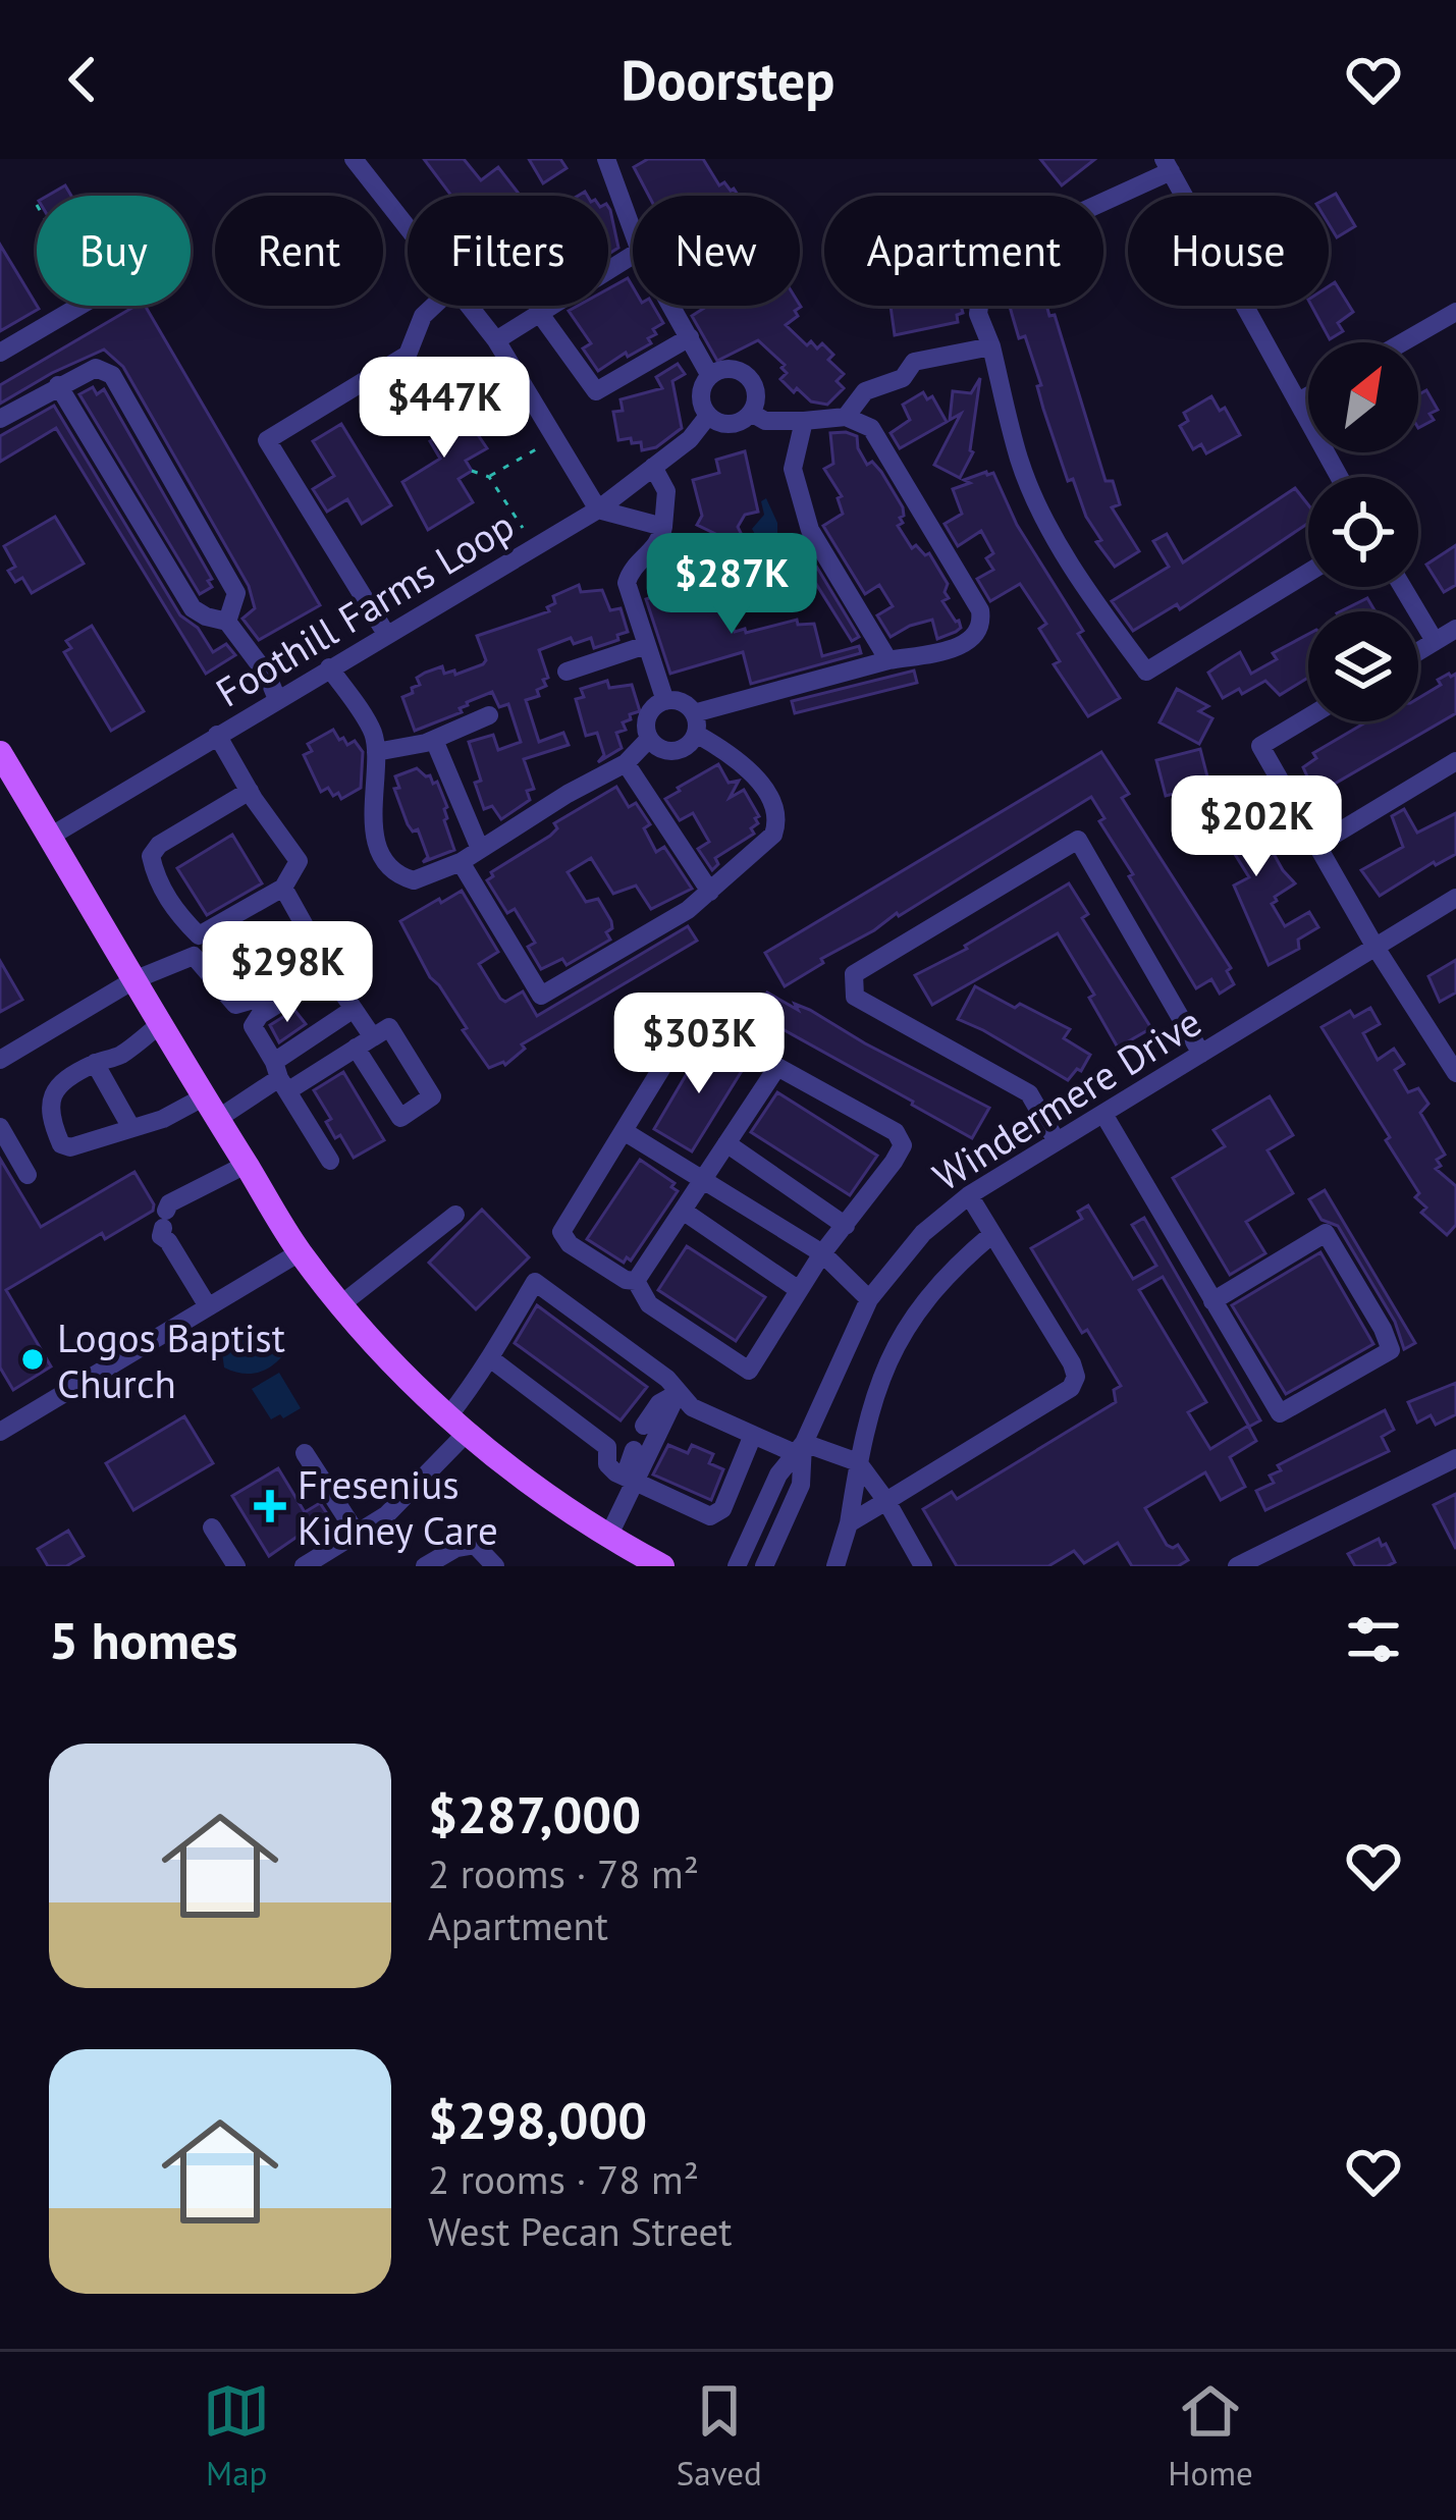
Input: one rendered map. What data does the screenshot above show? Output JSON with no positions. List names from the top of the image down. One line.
{"streets":{"street":["Foothill Farms Loop","Windermere Drive"]},"places":{"other":["Logos Baptist Church"],"health":["Fresenius Kidney Care"]},"north":"top right","page":{"header":"Doorstep","chip":["Buy","Rent","Filters","New","Apartment","House"],"price":["$447K","$287K","$202K","$298K","$303K"],"heading":"5 homes","list":[{"name":"$287,000","note":"2 rooms · 78 m² · Apartment"},{"name":"$298,000","note":"2 rooms · 78 m² · West Pecan Street"}],"tabs":["Map","Saved","Home"]}}
